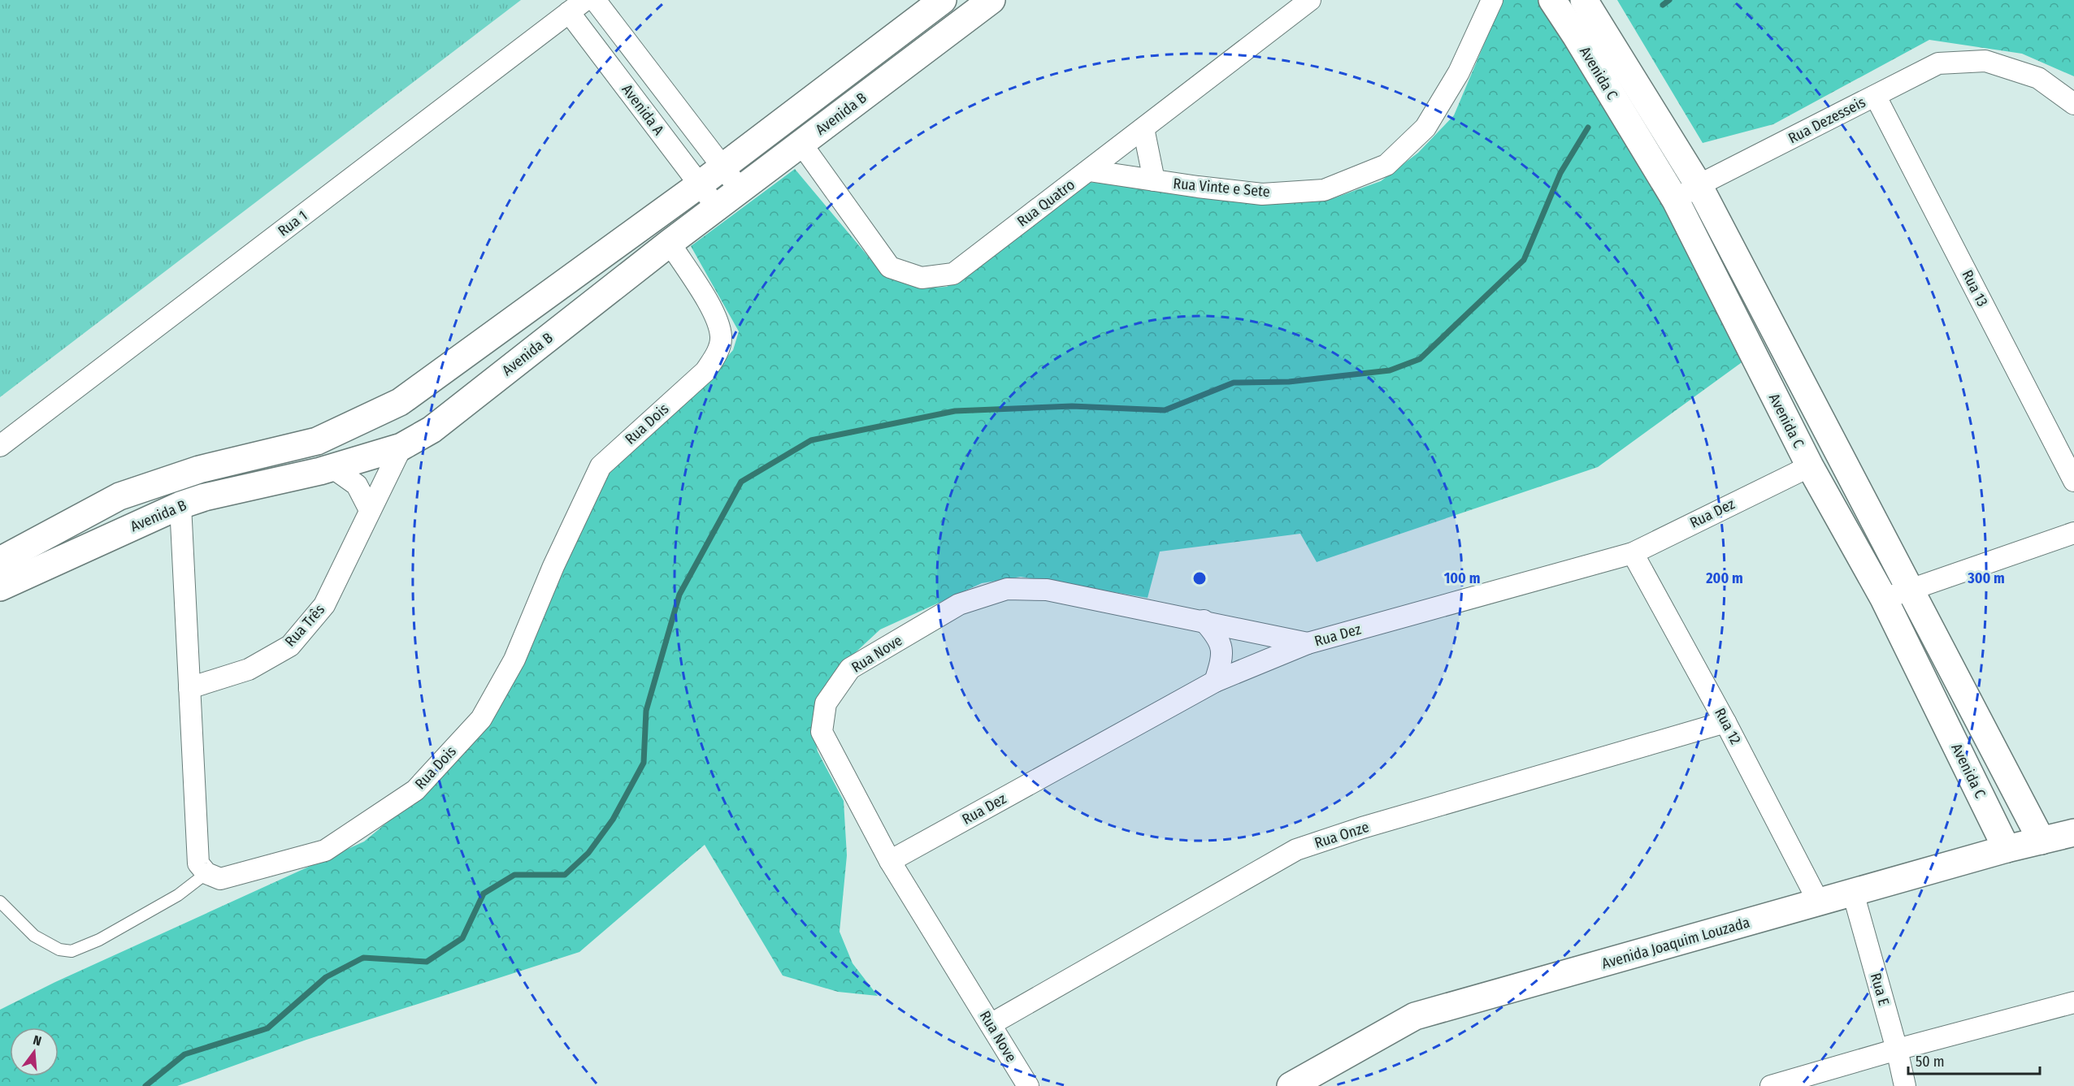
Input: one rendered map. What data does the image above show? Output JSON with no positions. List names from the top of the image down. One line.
{"streets":{"street":["Avenida C","Avenida A","Avenida B","Rua Dezesseis","Rua Vinte e Sete","Rua Quatro","Rua 1","Rua 13","Rua Dois","Rua Dez","Rua Três","Rua Nove","Rua 12","Rua Onze","Avenida Joaquim Louzada","Rua E"]},"crossings":[["Avenida C","Rua Dezesseis"],["Avenida C","Rua Dez"],["Avenida C","Avenida Joaquim Louzada"],["Avenida A","Avenida B"],["Avenida A","Rua 1"],["Avenida B","Rua Quatro"],["Avenida B","Rua Dois"],["Avenida B","Rua Três"],["Rua Dezesseis","Rua 13"],["Rua Vinte e Sete","Rua Quatro"],["Rua Dez","Rua Nove"],["Rua Dez","Rua 12"],["Rua Nove","Rua Onze"],["Rua 12","Rua Onze"],["Rua 12","Avenida Joaquim Louzada"],["Avenida Joaquim Louzada","Rua E"]],"scale_bar":"50 m","north":"top","rings":["100 m","200 m","300 m"]}
